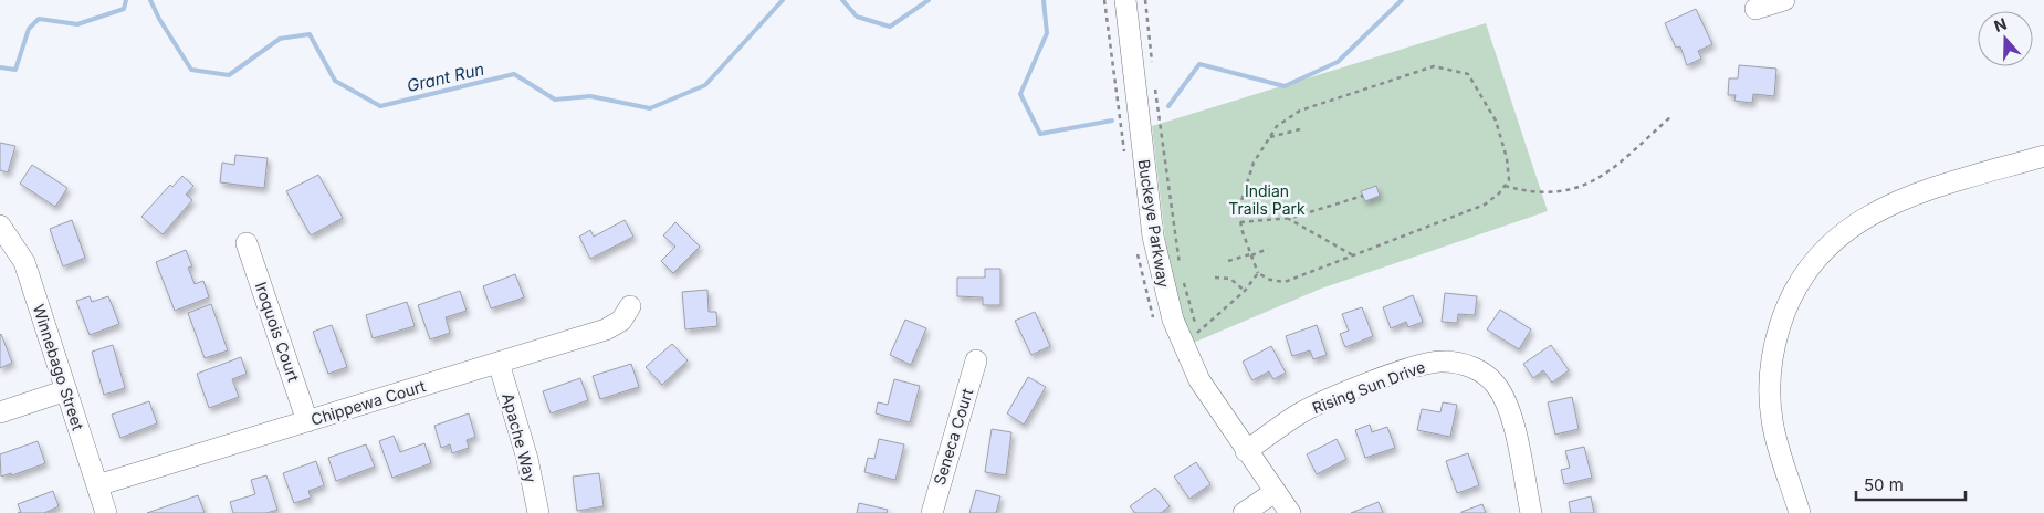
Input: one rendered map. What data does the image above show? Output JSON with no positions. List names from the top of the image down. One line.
{"streets":{"street":["Buckeye Parkway","Iroquois Court","Winnebago Street","Rising Sun Drive","Chippewa Court","Seneca Court","Apache Way"]},"crossings":[["Buckeye Parkway","Rising Sun Drive"],["Iroquois Court","Chippewa Court"],["Winnebago Street","Chippewa Court"],["Chippewa Court","Apache Way"]],"water":["Grant Run"],"parks":["Indian Trails Park"],"scale_bar":"50 m","north":"top"}
